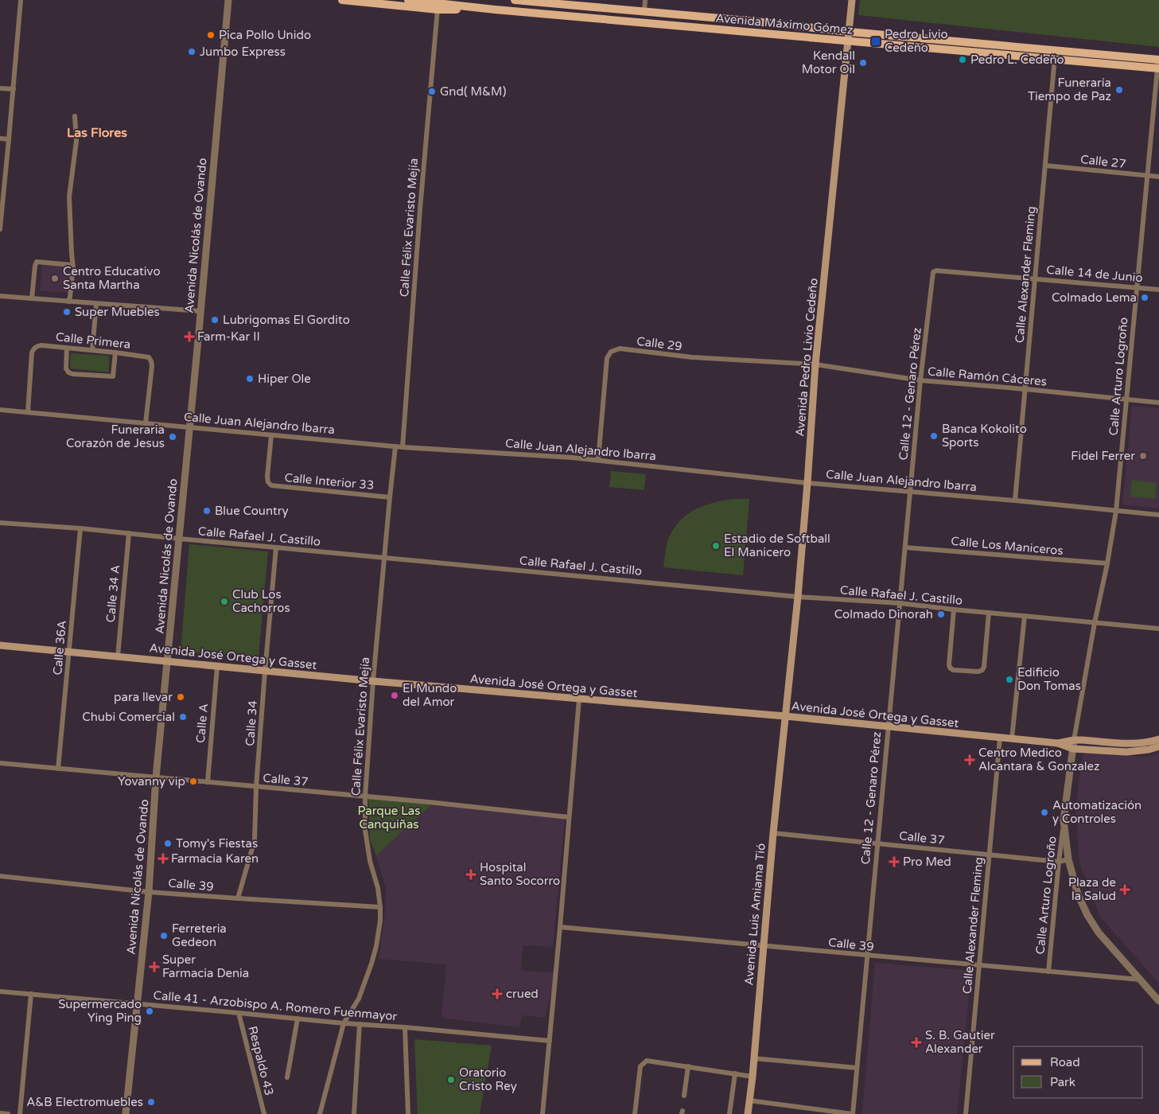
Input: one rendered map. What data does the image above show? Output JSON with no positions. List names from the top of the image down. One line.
{"streets":{"main road":["Avenida Máximo Gómez","Avenida Pedro Livio Cedeño","Avenida José Ortega y Gasset","Avenida Luis Amiama Tió"],"street":["Calle 27","Calle Félix Evaristo Mejía","Avenida Nicolás de Ovando","Calle 14 de Junio","Calle Alexander Fleming","Calle Primera","Calle 29","Calle Ramón Cáceres","Calle Arturo Logroño","Calle 12 - Genaro Pérez","Calle Juan Alejandro lbarra","Calle Interior 33","Calle Rafael J. Castillo","Calle Los Maniceros","Calle 34 A","Calle 36A","Calle A","Calle 34","Calle 37","Calle 39","Calle 41 - Arzobispo A. Romero Fuenmayor","Respaldo 43"]},"crossings":[["Avenida Máximo Gómez","Calle Alexander Fleming"],["Avenida Máximo Gómez","Avenida Pedro Livio Cedeño"],["Avenida Máximo Gómez","Calle Arturo Logroño"],["Calle 27","Calle Alexander Fleming"],["Calle 27","Calle Arturo Logroño"],["Calle Félix Evaristo Mejía","Calle Juan Alejandro lbarra"],["Calle Félix Evaristo Mejía","Calle Interior 33"],["Calle Félix Evaristo Mejía","Calle Rafael J. Castillo"],["Calle Félix Evaristo Mejía","Avenida José Ortega y Gasset"],["Calle Félix Evaristo Mejía","Calle 37"],["Calle Félix Evaristo Mejía","Calle 39"],["Calle Félix Evaristo Mejía","Calle 41 - Arzobispo A. Romero Fuenmayor"],["Avenida Nicolás de Ovando","Calle Juan Alejandro lbarra"],["Avenida Nicolás de Ovando","Calle Rafael J. Castillo"],["Avenida Nicolás de Ovando","Avenida José Ortega y Gasset"],["Avenida Nicolás de Ovando","Calle 37"],["Avenida Nicolás de Ovando","Calle 39"],["Avenida Nicolás de Ovando","Calle 41 - Arzobispo A. Romero Fuenmayor"],["Calle 14 de Junio","Calle Alexander Fleming"],["Calle 14 de Junio","Calle Arturo Logroño"],["Calle 14 de Junio","Calle 12 - Genaro Pérez"],["Calle Alexander Fleming","Calle Ramón Cáceres"],["Calle Alexander Fleming","Calle Juan Alejandro lbarra"],["Calle Alexander Fleming","Avenida José Ortega y Gasset"],["Calle Alexander Fleming","Calle 37"],["Calle Alexander Fleming","Calle 39"],["Calle Primera","Calle Juan Alejandro lbarra"],["Calle 29","Avenida Pedro Livio Cedeño"],["Calle 29","Calle Ramón Cáceres"],["Calle 29","Calle Juan Alejandro lbarra"],["Avenida Pedro Livio Cedeño","Calle Ramón Cáceres"],["Avenida Pedro Livio Cedeño","Calle Juan Alejandro lbarra"],["Avenida Pedro Livio Cedeño","Calle Rafael J. Castillo"],["Avenida Pedro Livio Cedeño","Avenida José Ortega y Gasset"],["Avenida Pedro Livio Cedeño","Avenida Luis Amiama Tió"],["Calle Ramón Cáceres","Calle Arturo Logroño"],["Calle Ramón Cáceres","Calle 12 - Genaro Pérez"],["Calle Arturo Logroño","Calle Juan Alejandro lbarra"],["Calle Arturo Logroño","Calle Rafael J. Castillo"],["Calle Arturo Logroño","Calle Los Maniceros"],["Calle Arturo Logroño","Avenida José Ortega y Gasset"],["Calle Arturo Logroño","Calle 37"],["Calle Arturo Logroño","Calle 39"],["Calle 12 - Genaro Pérez","Calle Juan Alejandro lbarra"],["Calle 12 - Genaro Pérez","Calle Rafael J. Castillo"],["Calle 12 - Genaro Pérez","Calle Los Maniceros"],["Calle 12 - Genaro Pérez","Avenida José Ortega y Gasset"],["Calle 12 - Genaro Pérez","Calle 37"],["Calle 12 - Genaro Pérez","Calle 39"],["Calle Juan Alejandro lbarra","Calle Interior 33"],["Calle Rafael J. Castillo","Calle 34 A"],["Calle Rafael J. Castillo","Calle 36A"],["Calle Rafael J. Castillo","Calle 34"],["Calle 34 A","Avenida José Ortega y Gasset"],["Calle 36A","Avenida José Ortega y Gasset"],["Calle 36A","Calle 37"],["Avenida José Ortega y Gasset","Calle A"],["Avenida José Ortega y Gasset","Calle 34"],["Avenida José Ortega y Gasset","Avenida Luis Amiama Tió"],["Calle A","Calle 37"],["Calle 34","Calle 37"],["Calle 34","Calle 39"],["Calle 37","Avenida Luis Amiama Tió"],["Calle 39","Avenida Luis Amiama Tió"],["Calle 41 - Arzobispo A. Romero Fuenmayor","Respaldo 43"]],"districts":["Las Flores"],"parks":["Parque Las Canquiñas"],"places":{"other":["Pica Pollo Unido","Jumbo Express","Pedro L. Cedeño","Kendall Motor Oil","Funeraría Tiempo de Paz","Gnd( M&M)","Centro Educativo Santa Martha","Colmado Lema","Super Muebles","Lubrigomas El Gordito","Hiper Ole","Banca Kokolito Sports","Funeraria Corazón de Jesus","Fidel Ferrer","Blue Country","Estadio de Softball El Manicero","Club Los Cachorros","Colmado Dinorah","Edificio Don Tomas","El Mundo del Amor","para llevar","Chubi Comercial","Yovanny vip","Automatización y Controles","Tomy's Fiestas","Ferreteria Gedeon","Supermercado Ying Ping","Oratorio Cristo Rey","A&B Electromuebles"],"transit":["Pedro Livio Cedeño"],"health":["Farm-Kar II","Centro Medico Alcantara & Gonzalez","Farmacia Karen","Pro Med","Hospital Santo Socorro","Plaza de la Salud","Super Farmacia Denia","crued","S. B. Gautier Alexander"]},"legend":["Road","Park"]}
